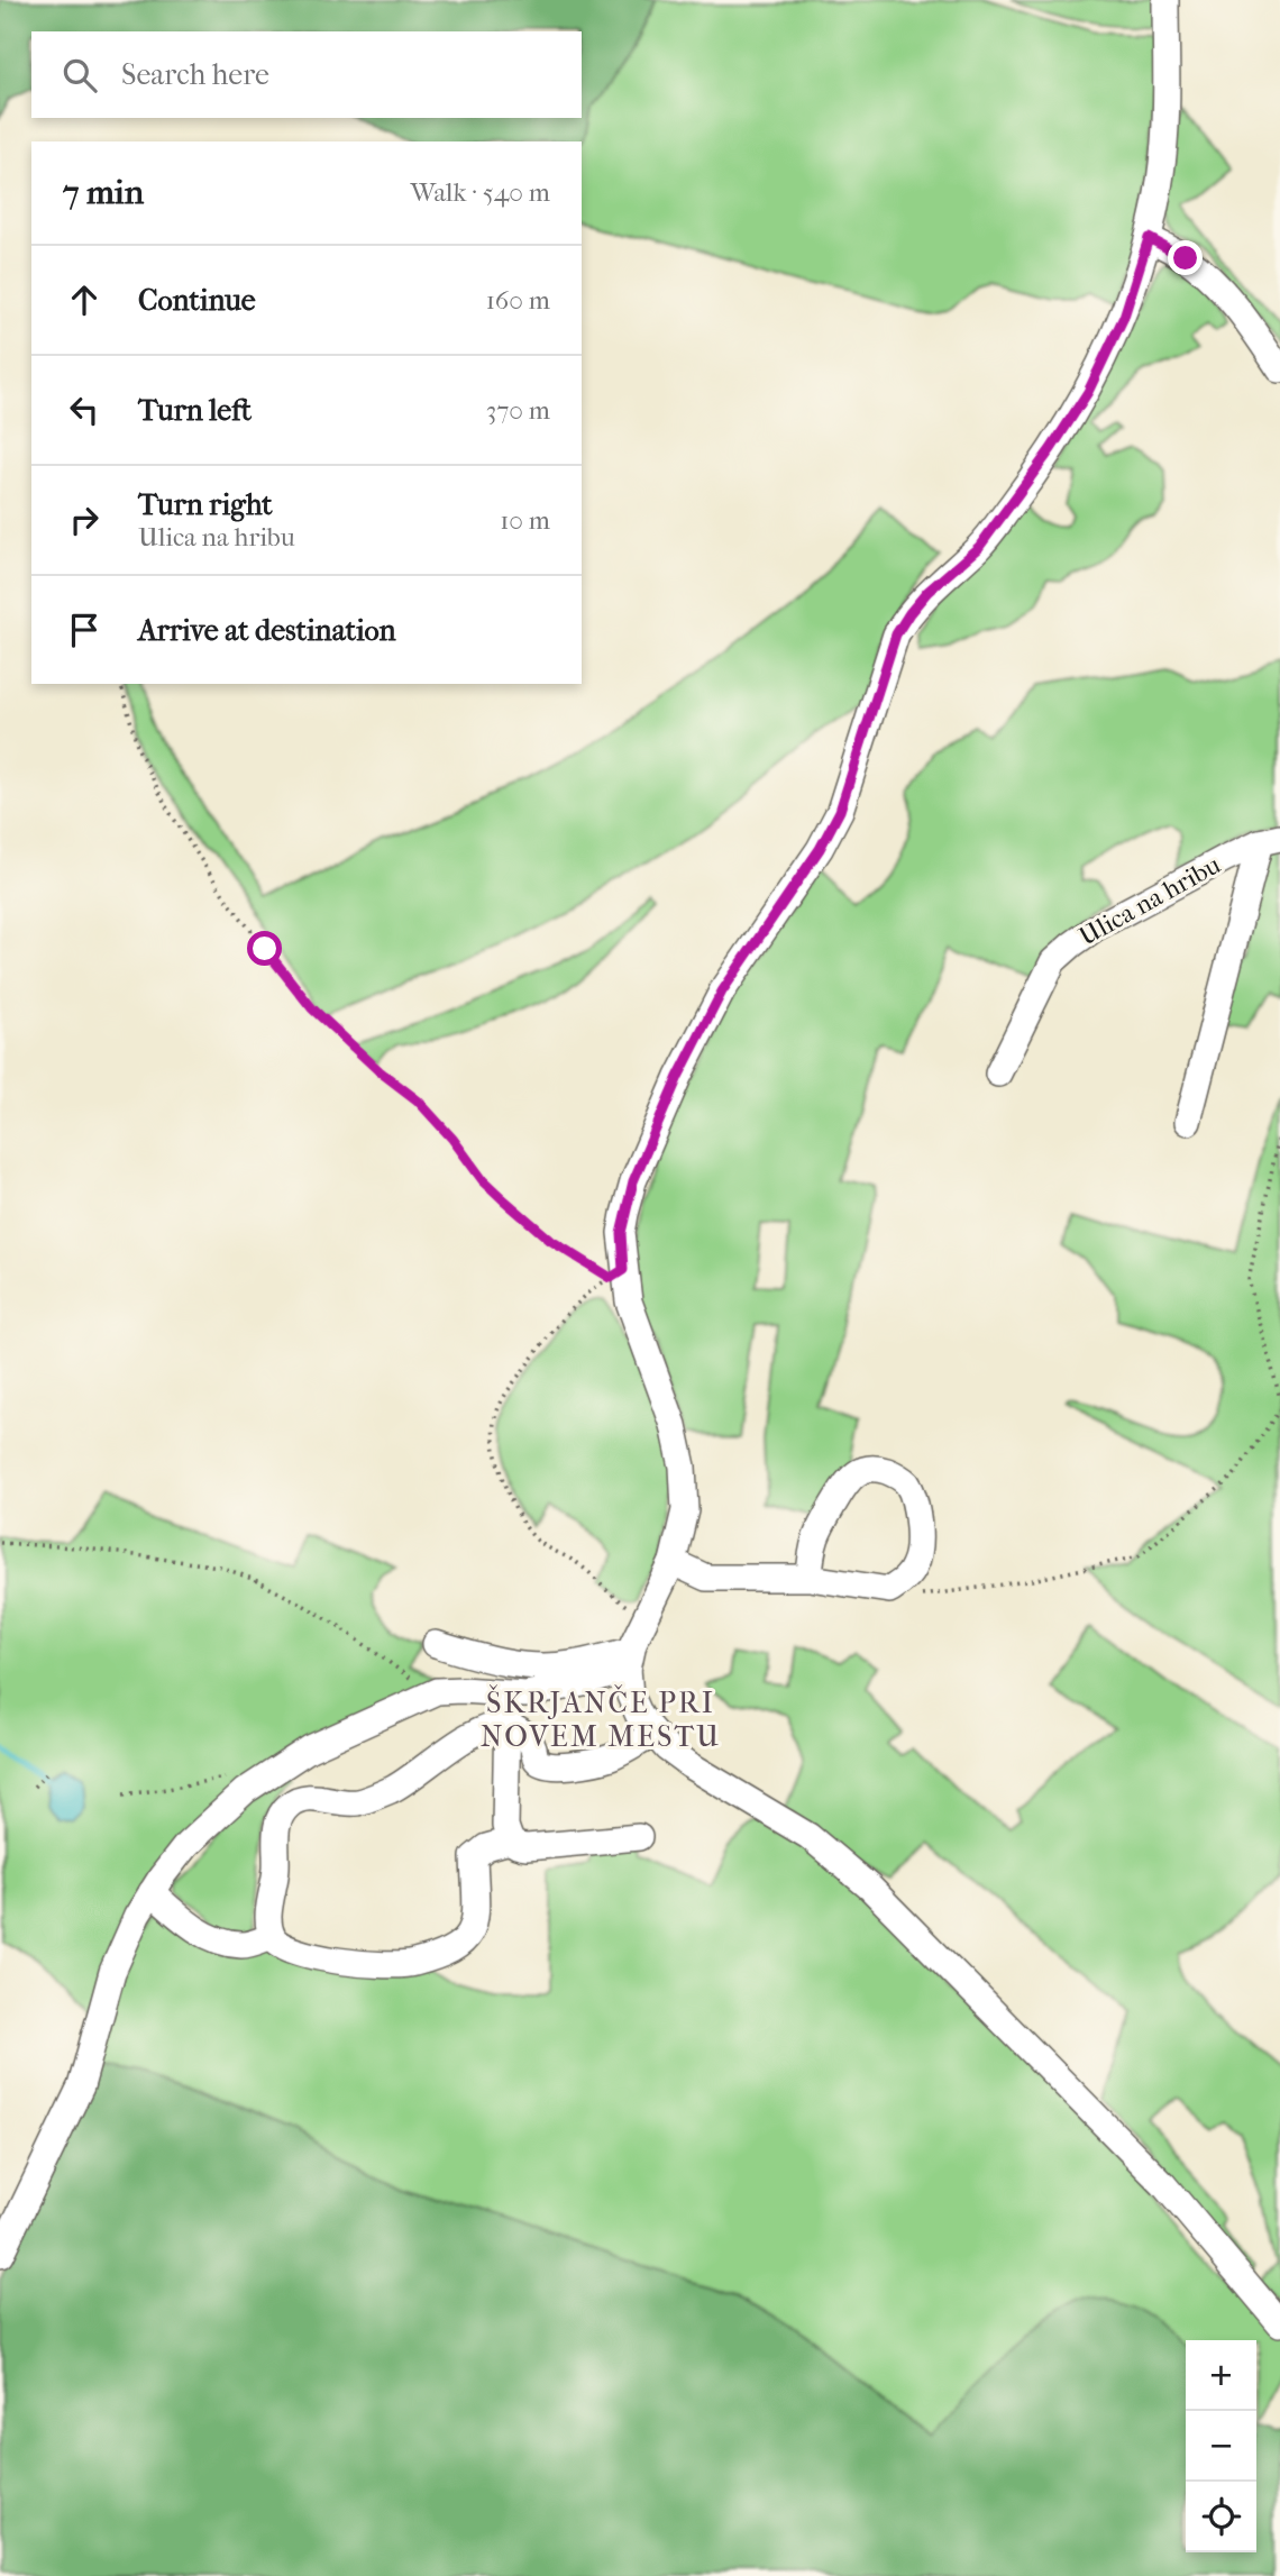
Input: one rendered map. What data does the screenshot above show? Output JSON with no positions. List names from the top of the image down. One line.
{"streets":{"street":["Ulica na hribu"]},"districts":["ŠKRJANČE PRI NOVEM MESTU"],"page":{"search":"Search here","heading":["7 min","Walk · 540 m"],"list":[["Continue","160 m"],["Turn left","370 m"],["Turn right","Ulica na hribu","10 m"],"Arrive at destination"],"map_buttons":["+","−"]}}
